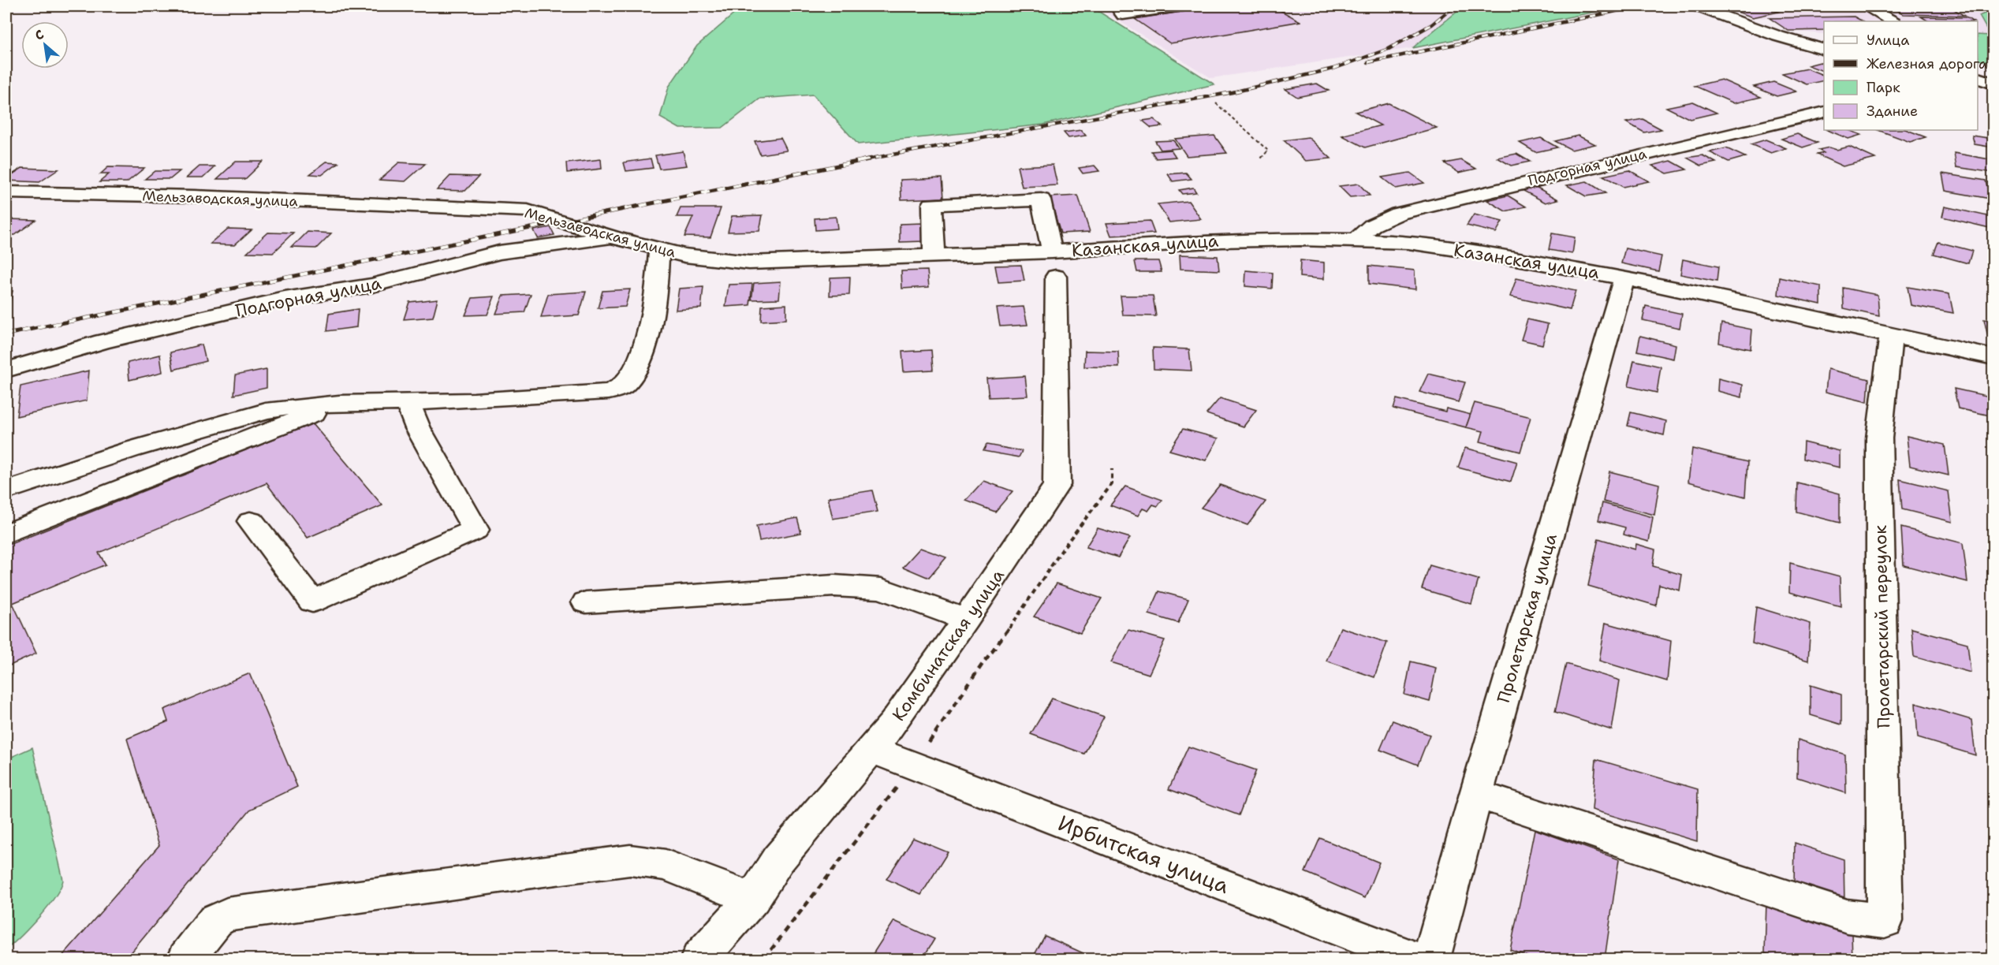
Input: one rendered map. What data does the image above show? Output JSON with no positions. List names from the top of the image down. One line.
{"streets":{"street":["Подгорная улица","Мельзаводская улица","Казанская улица","Пролетарская улица","Пролетарский переулок","Комбинатская улица","Ирбитская улица"]},"crossings":[["Подгорная улица","Мельзаводская улица"],["Подгорная улица","Казанская улица"],["Мельзаводская улица","Казанская улица"],["Мельзаводская улица","Комбинатская улица"],["Казанская улица","Пролетарская улица"],["Казанская улица","Пролетарский переулок"],["Казанская улица","Комбинатская улица"],["Пролетарская улица","Пролетарский переулок"],["Комбинатская улица","Ирбитская улица"]],"legend":["Улица","Железная дорога","Парк","Здание"],"north":"top left"}
